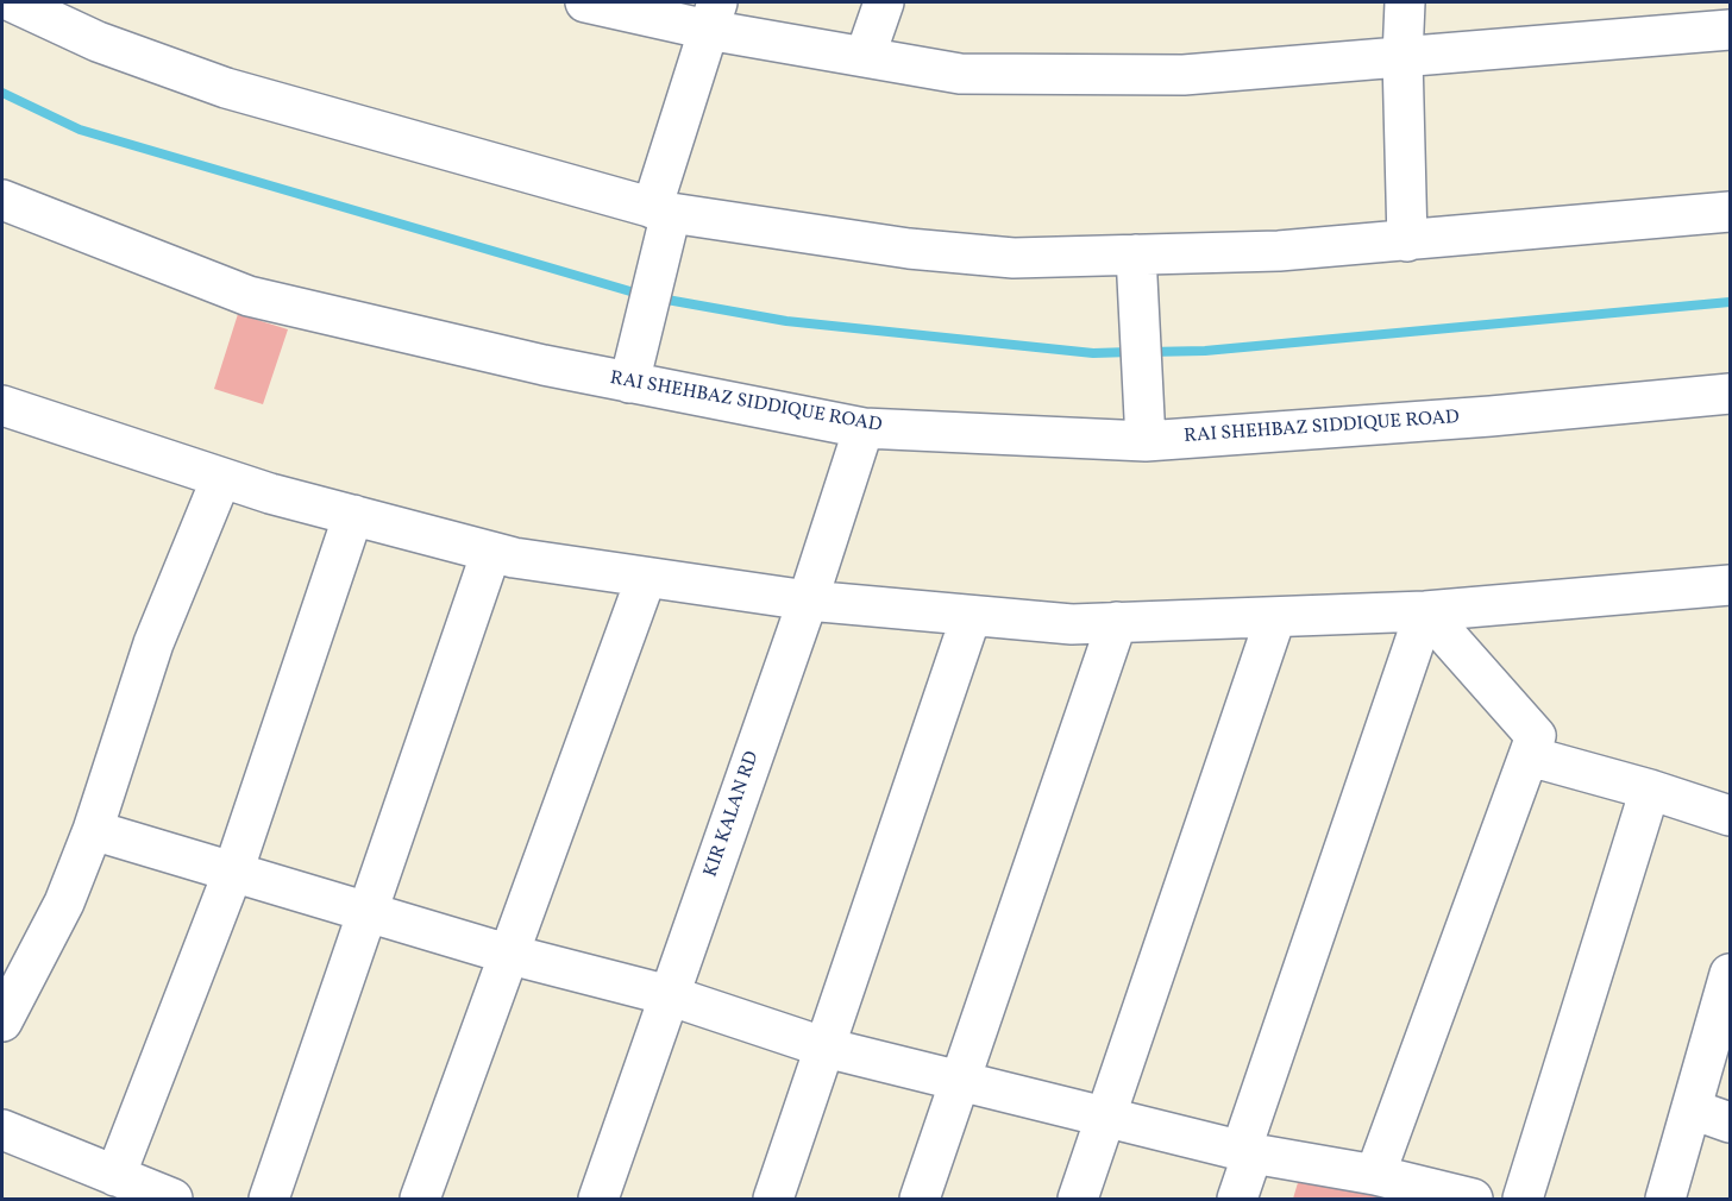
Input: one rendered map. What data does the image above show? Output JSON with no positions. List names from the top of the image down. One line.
{"streets":{"street":["RAI SHEHBAZ SIDDIQUE ROAD","KIR KALAN RD"]},"crossings":[["RAI SHEHBAZ SIDDIQUE ROAD","KIR KALAN RD"]]}
